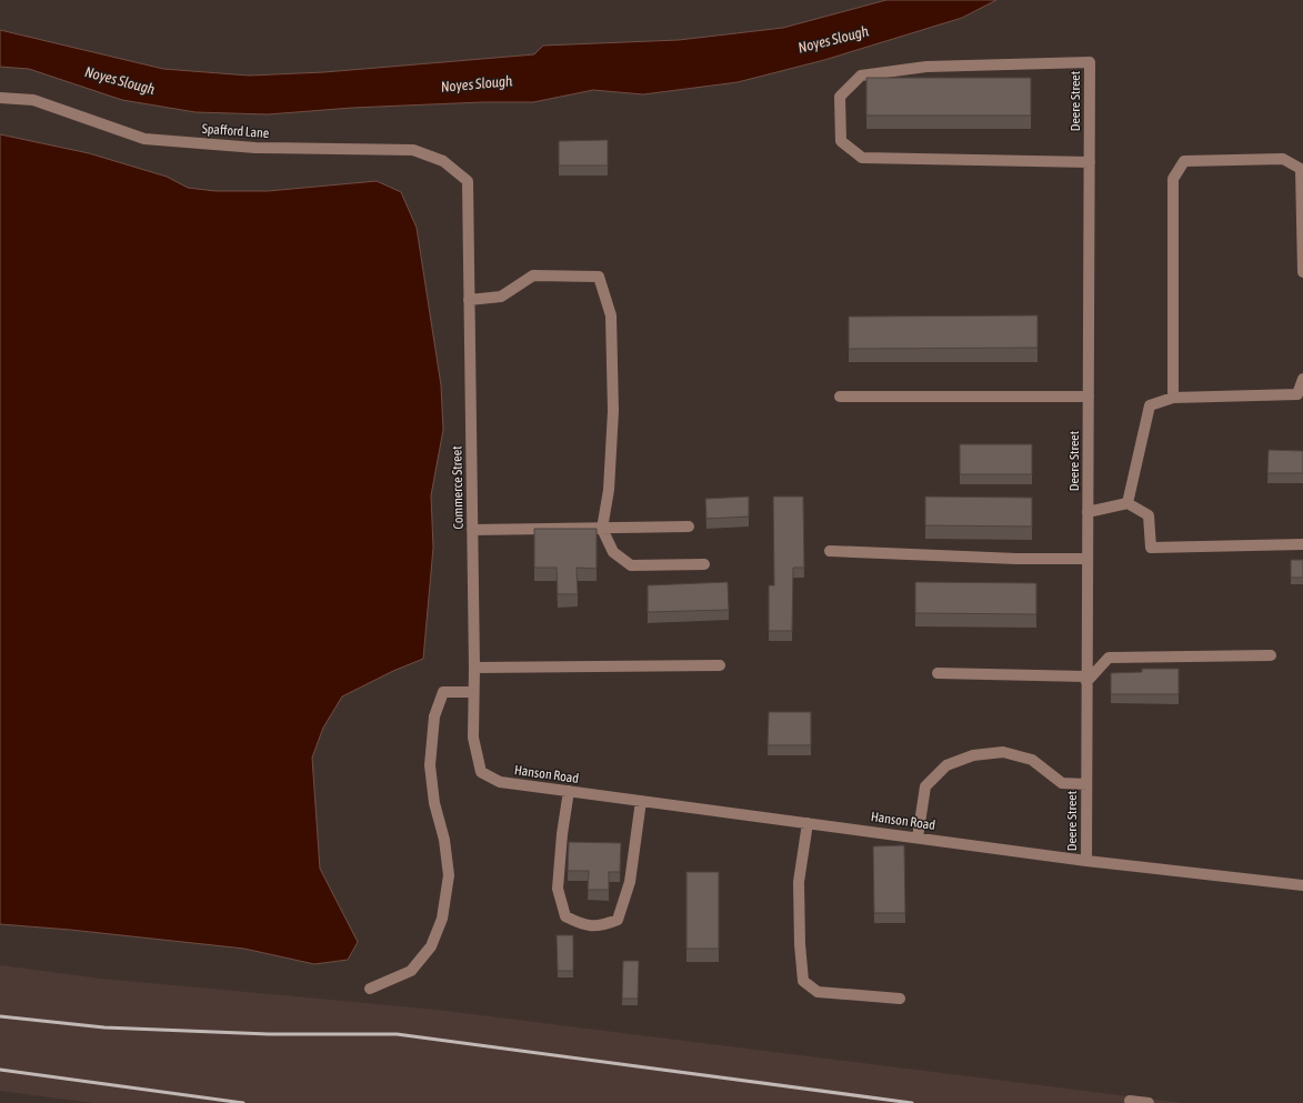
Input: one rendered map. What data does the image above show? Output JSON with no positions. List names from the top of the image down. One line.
{"streets":{"street":["Deere Street","Spafford Lane","Commerce Street","Hanson Road"]},"crossings":[["Deere Street","Hanson Road"],["Spafford Lane","Commerce Street"],["Commerce Street","Hanson Road"]],"water":["Noyes Slough"]}
